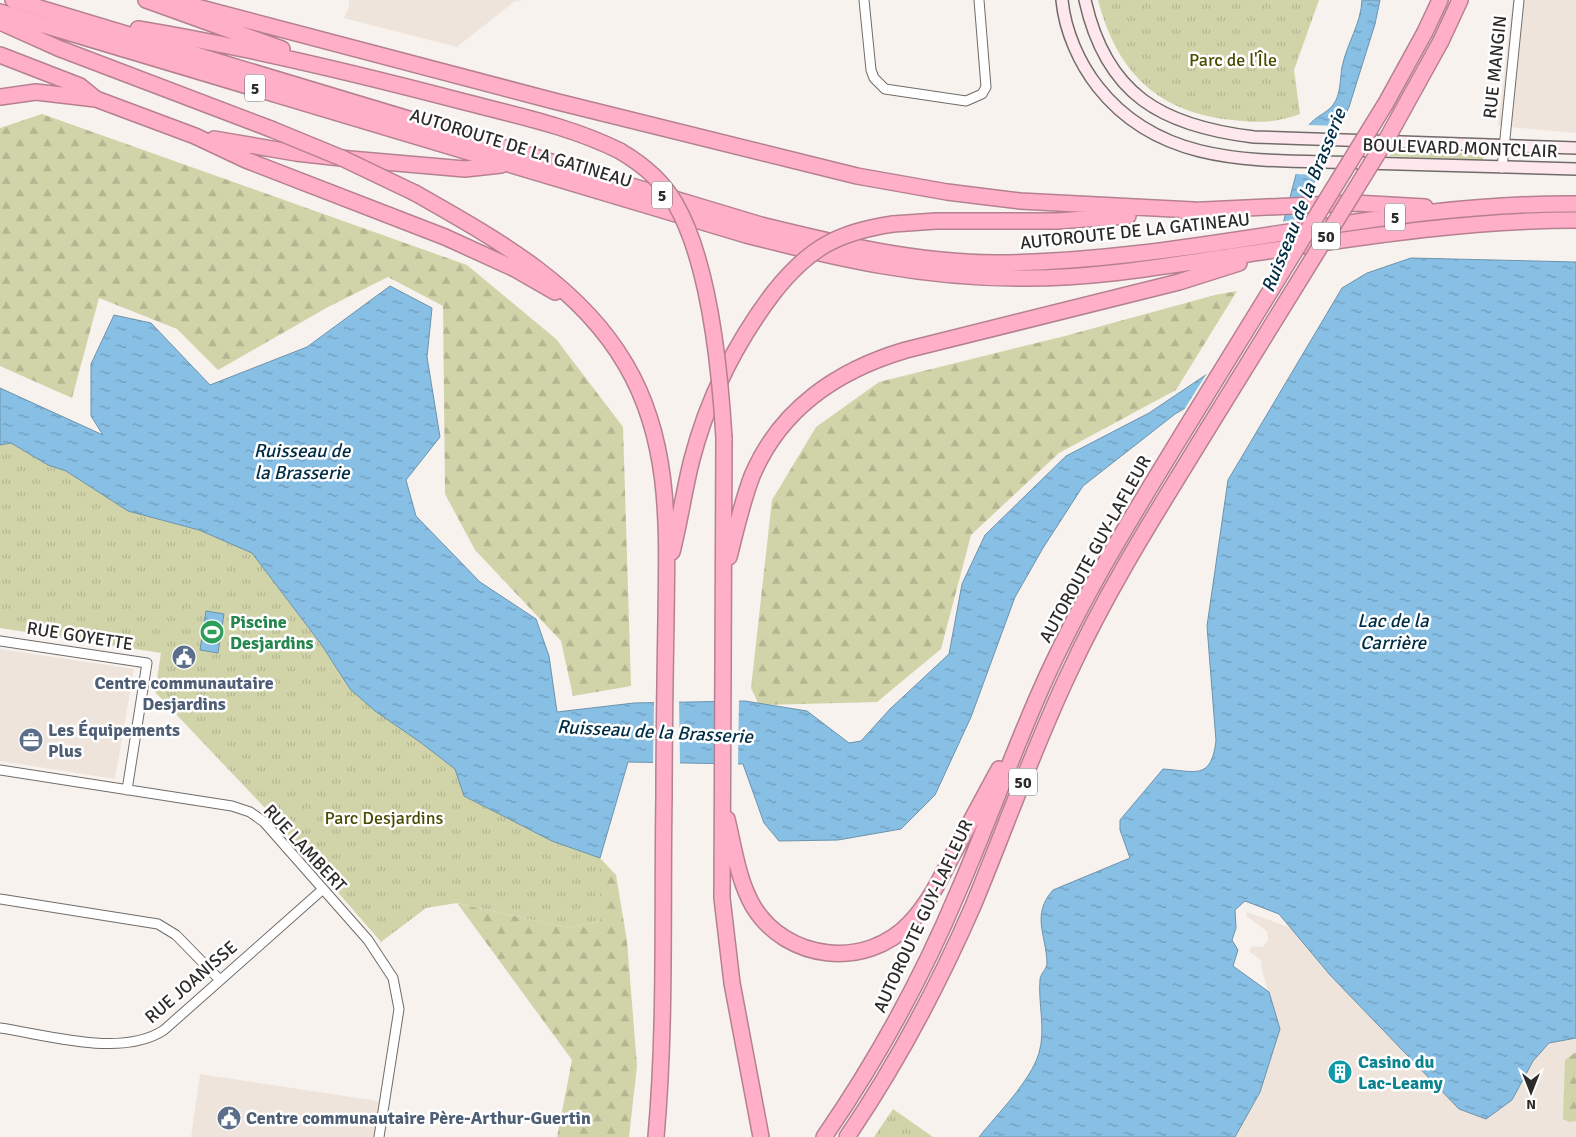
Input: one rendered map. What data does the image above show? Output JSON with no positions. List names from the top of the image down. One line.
{"streets":{"highway":["5","AUTOROUTE DE LA GATINEAU","50","AUTOROUTE GUY-LAFLEUR"],"main road":["BOULEVARD MONTCLAIR"],"street":["RUE MANGIN","RUE GOYETTE","RUE LAMBERT","RUE JOANISSE"]},"crossings":[["RUE MANGIN","BOULEVARD MONTCLAIR"],["RUE GOYETTE","RUE LAMBERT"],["RUE LAMBERT","RUE JOANISSE"]],"water":["Ruisseau de la Brasserie","Lac de la Carrière"],"parks":["Parc de l'Île","Parc Desjardins"],"places":{"sports":["Piscine Desjardins"],"public building":["Centre communautaire Desjardins","Centre communautaire Père-Arthur-Guertin"],"office":["Les Équipements Plus"],"building":["Casino du Lac-Leamy"]},"north":"bottom"}
